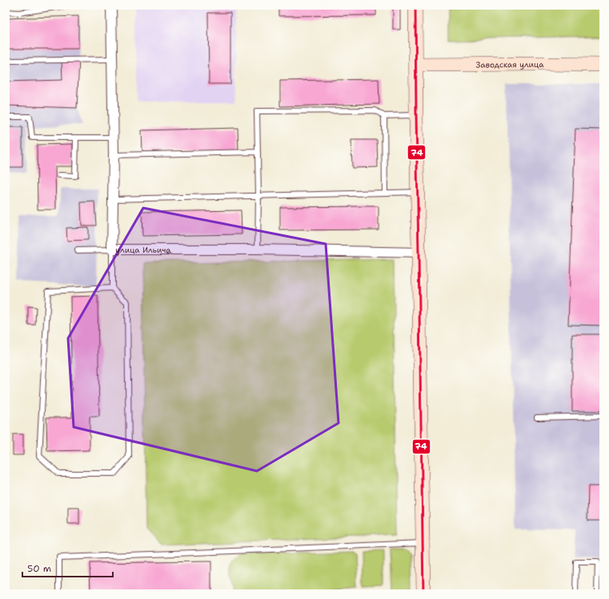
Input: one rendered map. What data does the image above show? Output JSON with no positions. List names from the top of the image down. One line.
{"streets":{"main road":["Заводская улица"],"street":["улица Ильича"]},"lines":["transit line 74"],"scale_bar":"50 m"}
